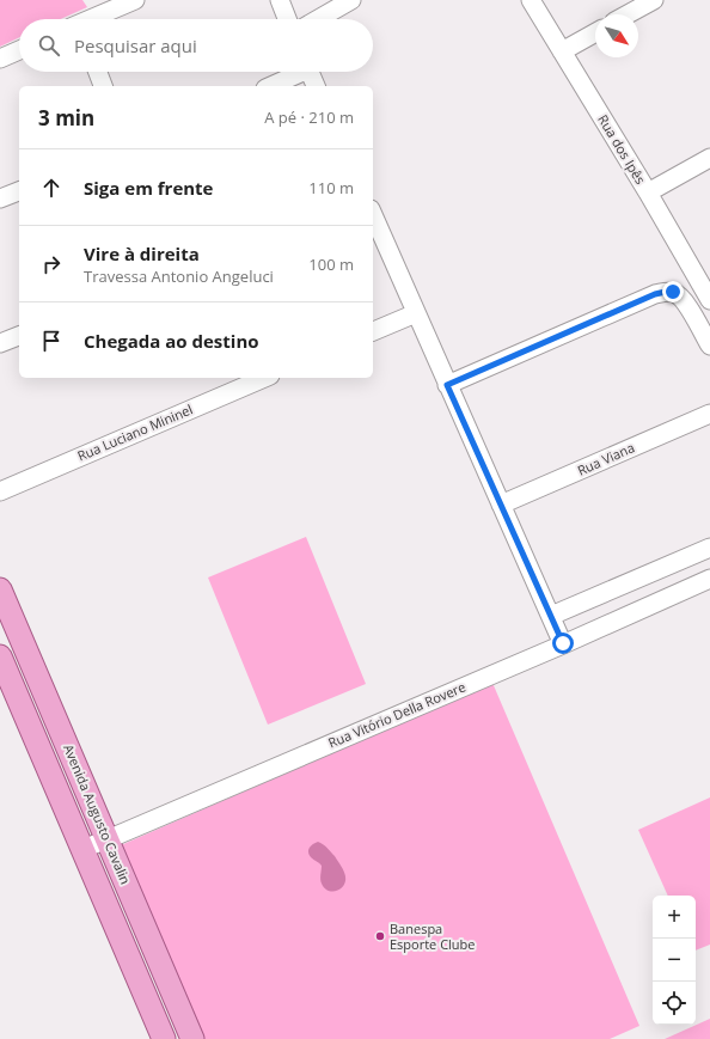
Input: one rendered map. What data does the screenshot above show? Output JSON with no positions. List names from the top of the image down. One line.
{"streets":{"main road":["Avenida Augusto Cavalin"],"street":["Rua dos Ipês","Rua Luciano Mininel","Rua Viana","Rua Vitório Della Rovere"]},"crossings":[["Rua Vitório Della Rovere","Avenida Augusto Cavalin"]],"places":["Banespa Esporte Clube"],"north":"bottom right","page":{"search":"Pesquisar aqui","heading":["3 min","A pé · 210 m"],"list":[["Siga em frente","110 m"],["Vire à direita","Travessa Antonio Angeluci","100 m"],"Chegada ao destino"],"map_buttons":["+","−"]}}
